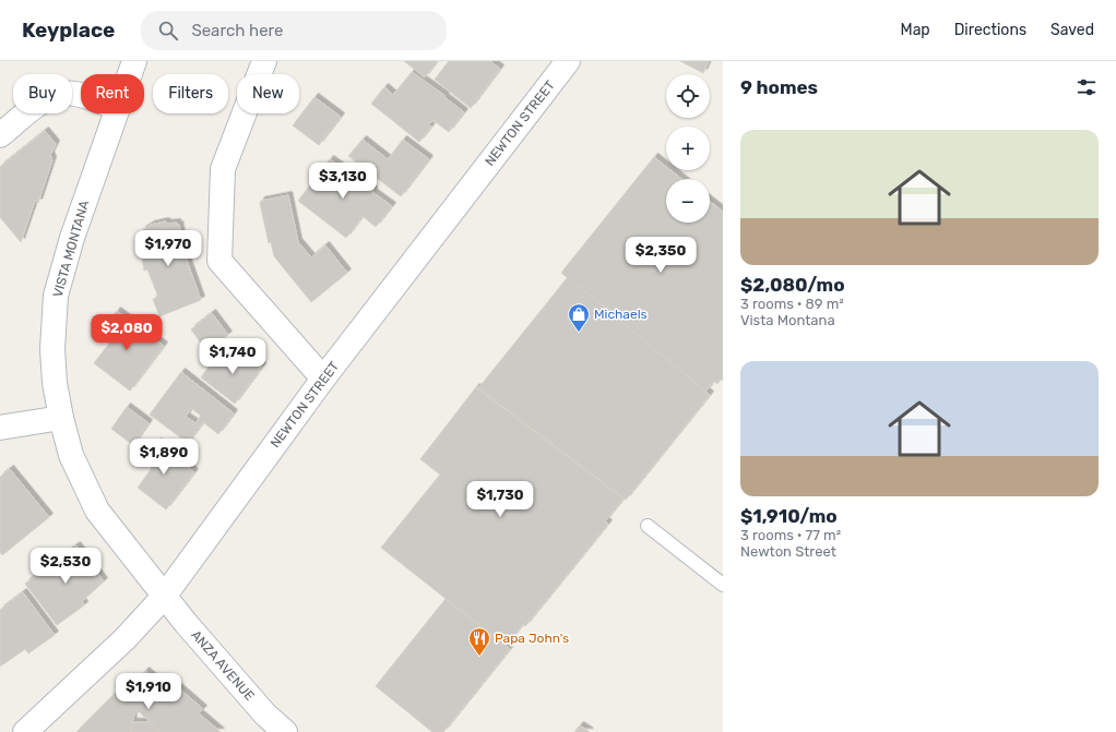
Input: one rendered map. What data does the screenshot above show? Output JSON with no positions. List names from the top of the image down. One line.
{"streets":{"street":["NEWTON STREET","VISTA MONTANA","ANZA AVENUE"]},"crossings":[["NEWTON STREET","VISTA MONTANA"],["NEWTON STREET","ANZA AVENUE"],["VISTA MONTANA","ANZA AVENUE"]],"places":{"shop":["Michaels"],"restaurant":["Papa John's"]},"page":{"header":"Keyplace","search":"Search here","nav":["Map","Directions","Saved"],"heading":"9 homes","map_buttons":["+","−"],"chip":["Buy","Rent","Filters","New"],"list":[{"name":"$2,080/mo","note":"3 rooms · 89 m² · Vista Montana"},{"name":"$1,910/mo","note":"3 rooms · 77 m² · Newton Street"}],"price":["$3,130","$1,970","$2,350","$2,080","$1,740","$1,890","$1,730","$2,530","$1,910"]}}
